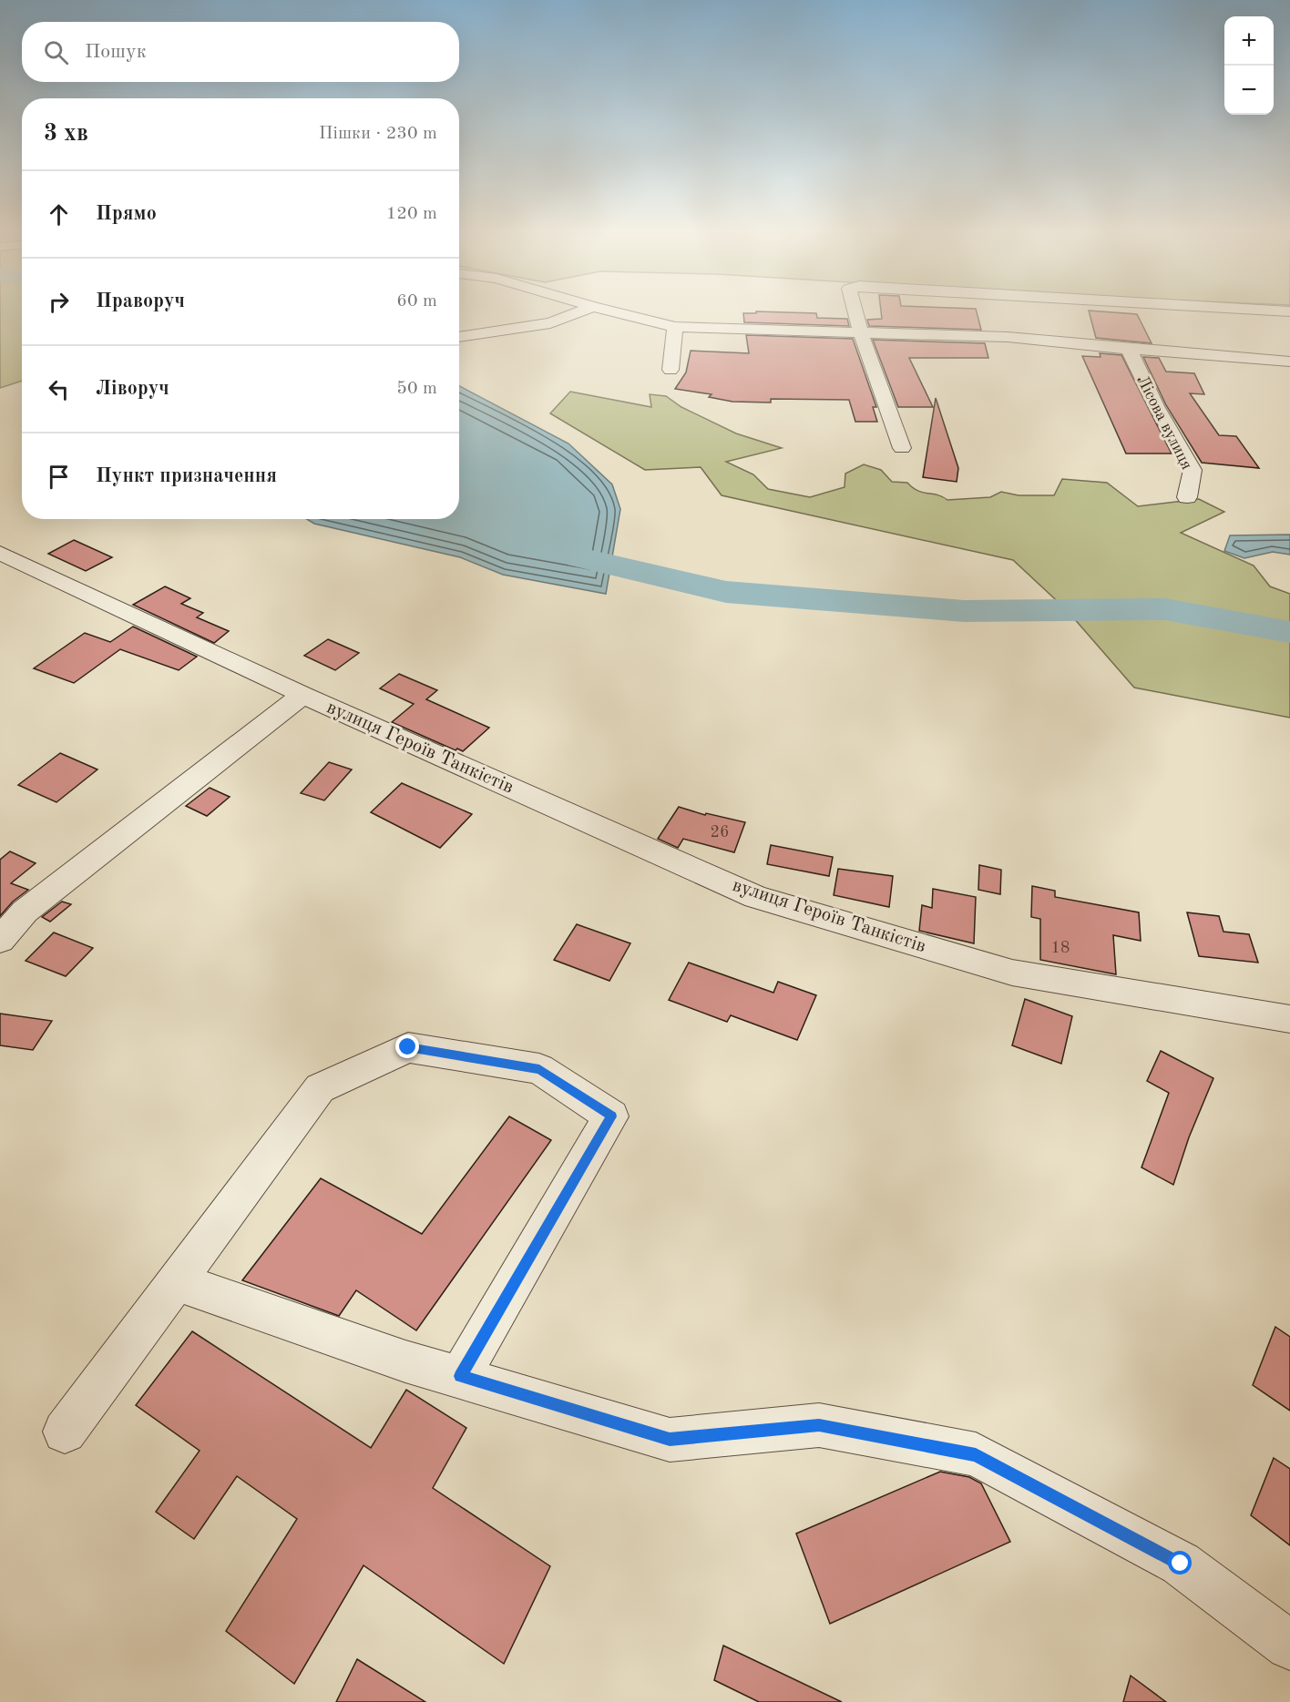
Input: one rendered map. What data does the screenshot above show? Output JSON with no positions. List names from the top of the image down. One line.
{"streets":{"street":["Лісова вулиця","вулиця Героїв Танкістів"]},"house_numbers":["26","18"],"page":{"map_buttons":["+","−"],"search":"Пошук","heading":["3 хв","Пішки · 230 m"],"list":[["Прямо","120 m"],["Праворуч","60 m"],["Ліворуч","50 m"],"Пункт призначення"]}}
